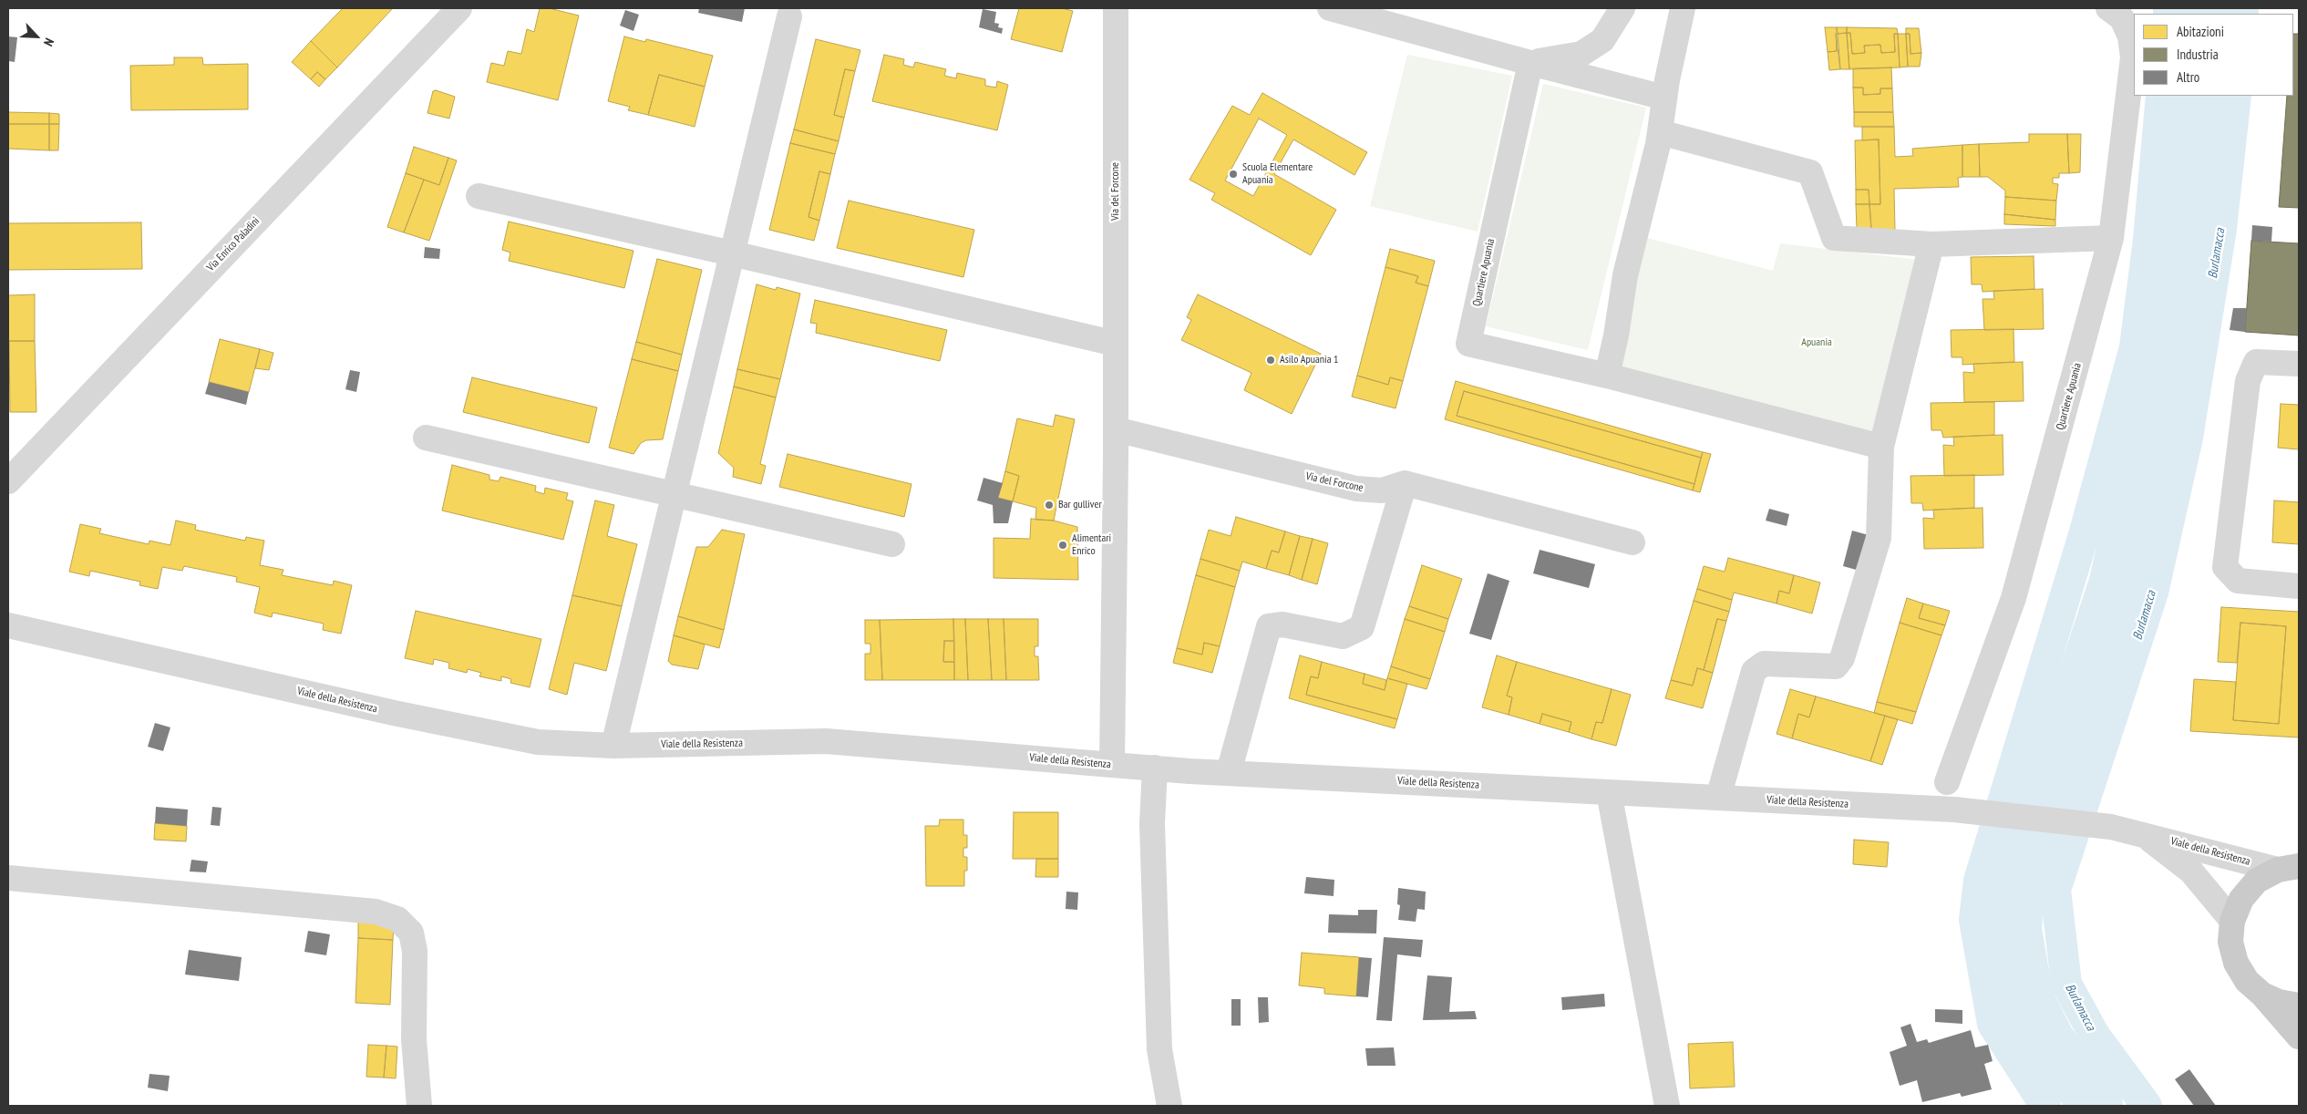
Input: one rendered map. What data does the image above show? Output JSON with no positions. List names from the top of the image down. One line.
{"streets":{"street":["Via del Forcone","Via Enrico Paladini","Quartiere Apuania","Viale della Resistenza"]},"crossings":[["Via del Forcone","Viale della Resistenza"]],"water":["Burlamacca"],"parks":["Apuania"],"places":["Scuola Elementare Apuania","Asilo Apuania 1","Bar gulliver","Alimentari Enrico"],"legend":["Abitazioni","Industria","Altro"],"north":"bottom right"}
